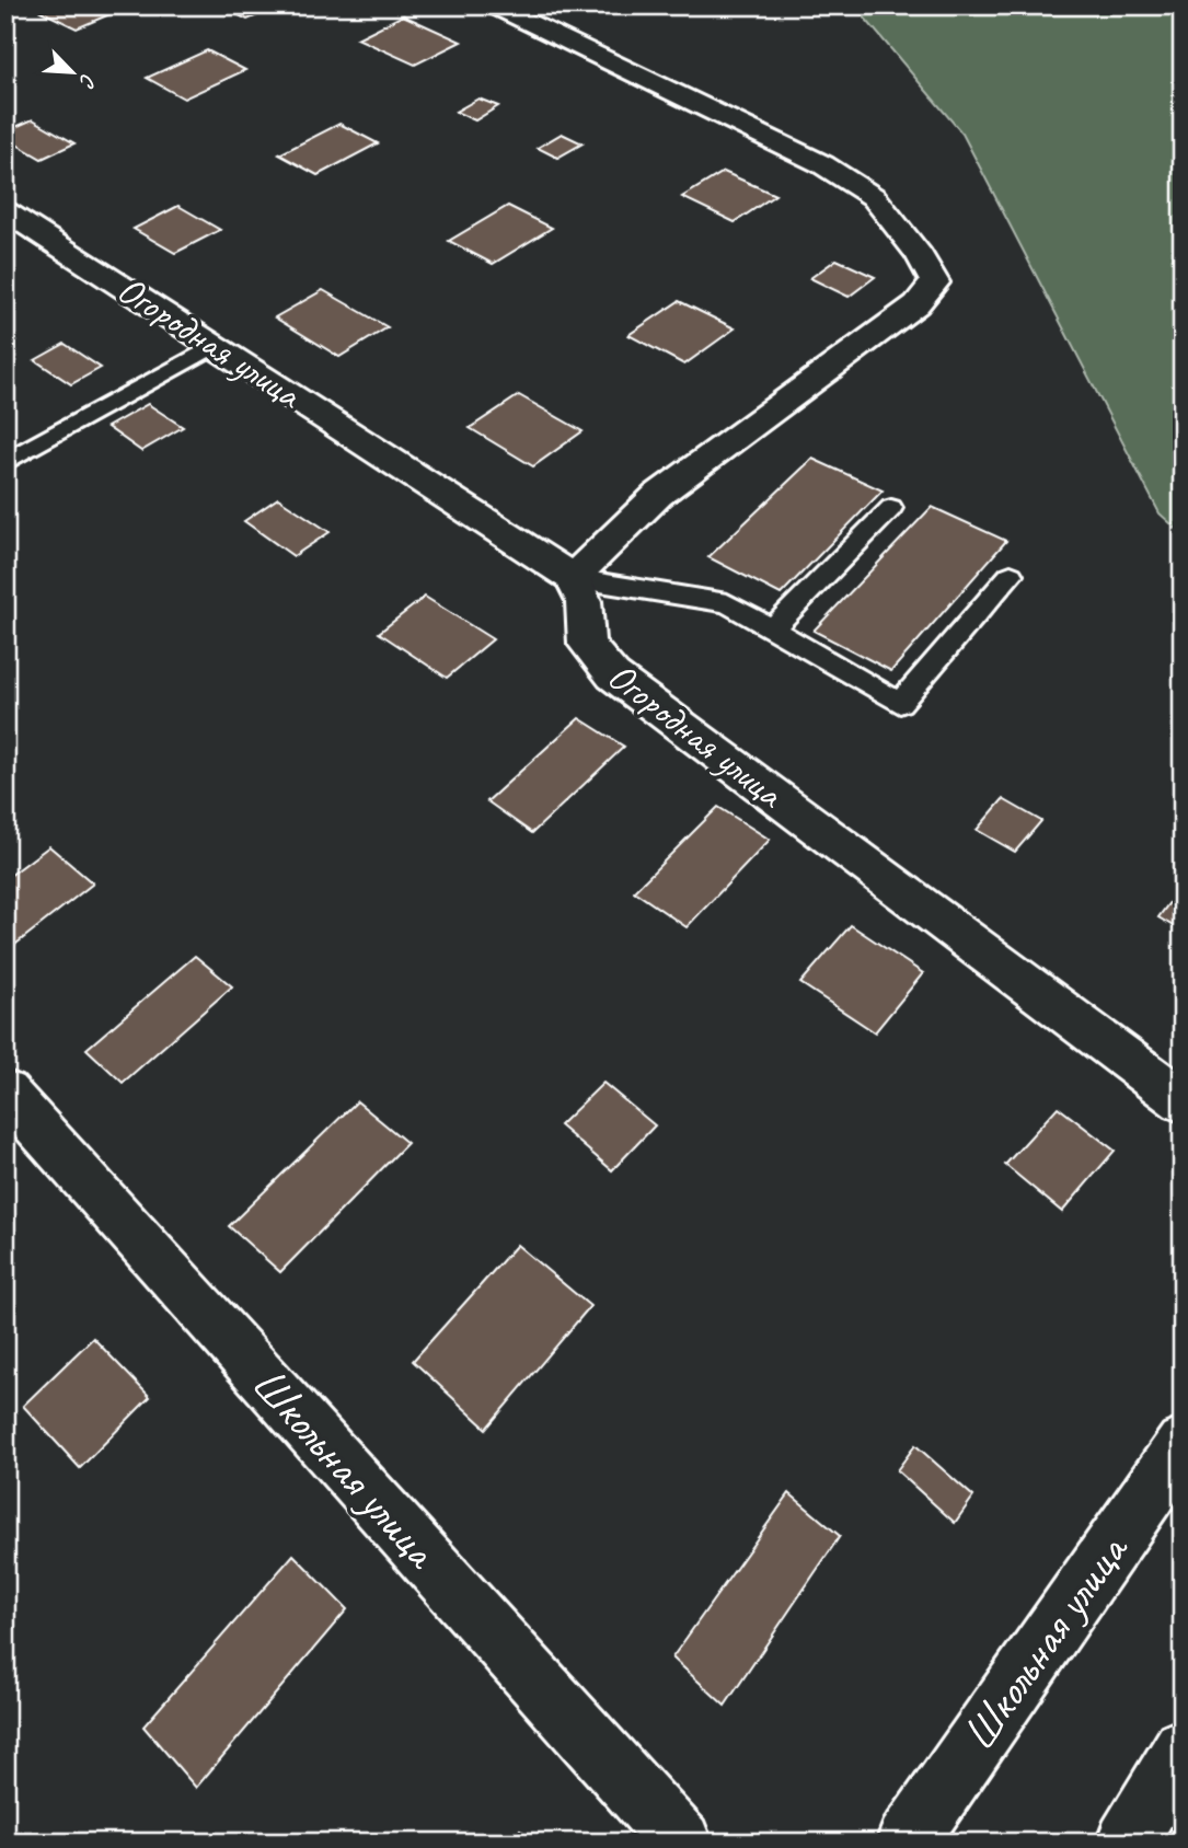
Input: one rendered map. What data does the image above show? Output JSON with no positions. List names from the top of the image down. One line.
{"streets":{"main road":["Огородная улица","Школьная улица"]},"north":"bottom right"}
